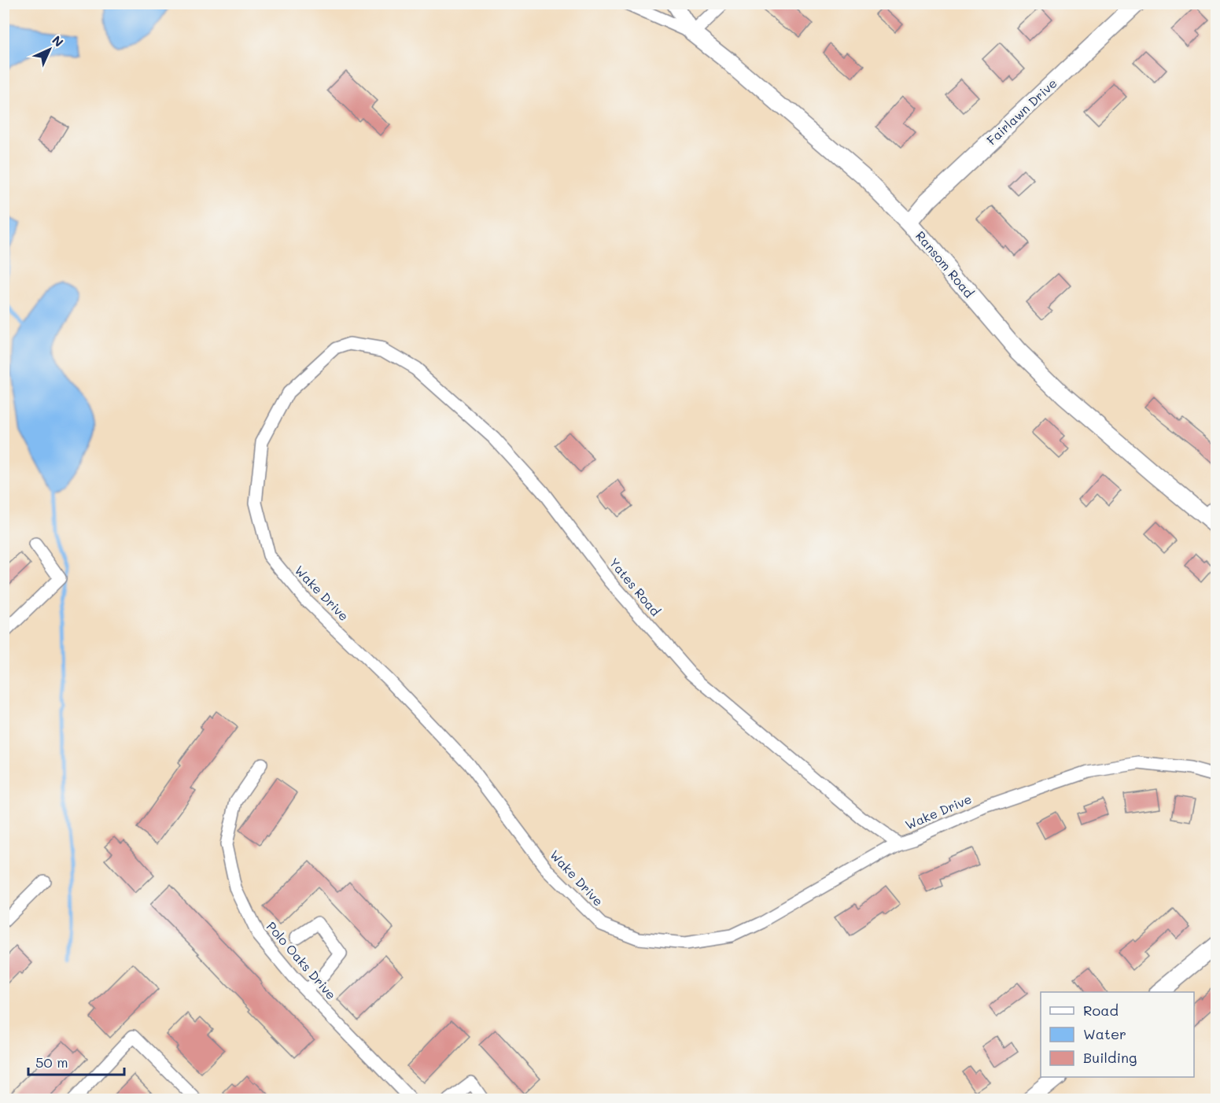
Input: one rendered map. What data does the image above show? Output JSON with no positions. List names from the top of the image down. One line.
{"streets":{"street":["Fairlawn Drive","Ransom Road","Yates Road","Wake Drive","Polo Oaks Drive"]},"crossings":[["Fairlawn Drive","Ransom Road"],["Yates Road","Wake Drive"]],"legend":["Road","Water","Building"],"scale_bar":"50 m","north":"top right"}
